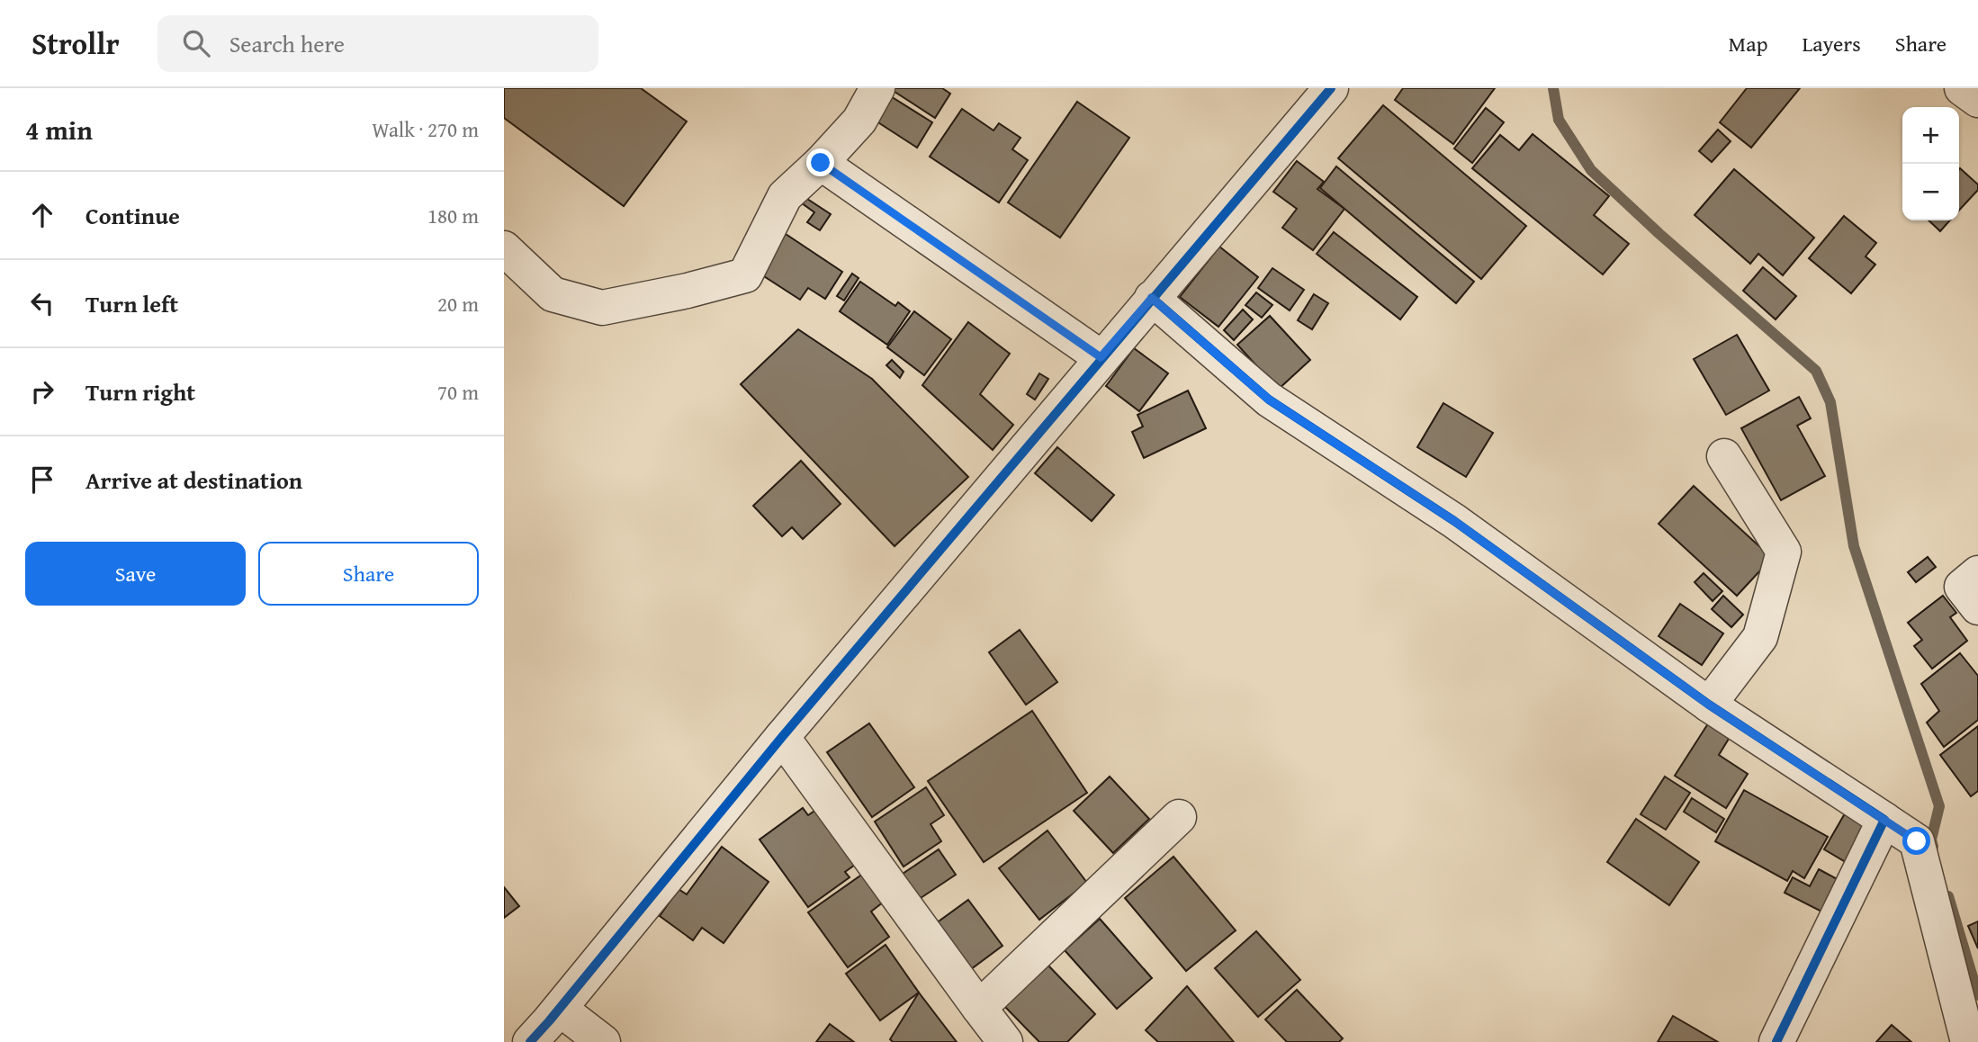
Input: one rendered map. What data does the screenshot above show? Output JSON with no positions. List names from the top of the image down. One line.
{"page":{"header":"Strollr","search":"Search here","nav":["Map","Layers","Share"],"heading":["4 min","Walk · 270 m"],"map_buttons":["+","−"],"list":[["Continue","180 m"],["Turn left","20 m"],["Turn right","70 m"],"Arrive at destination"],"buttons":["Save","Share"]}}
